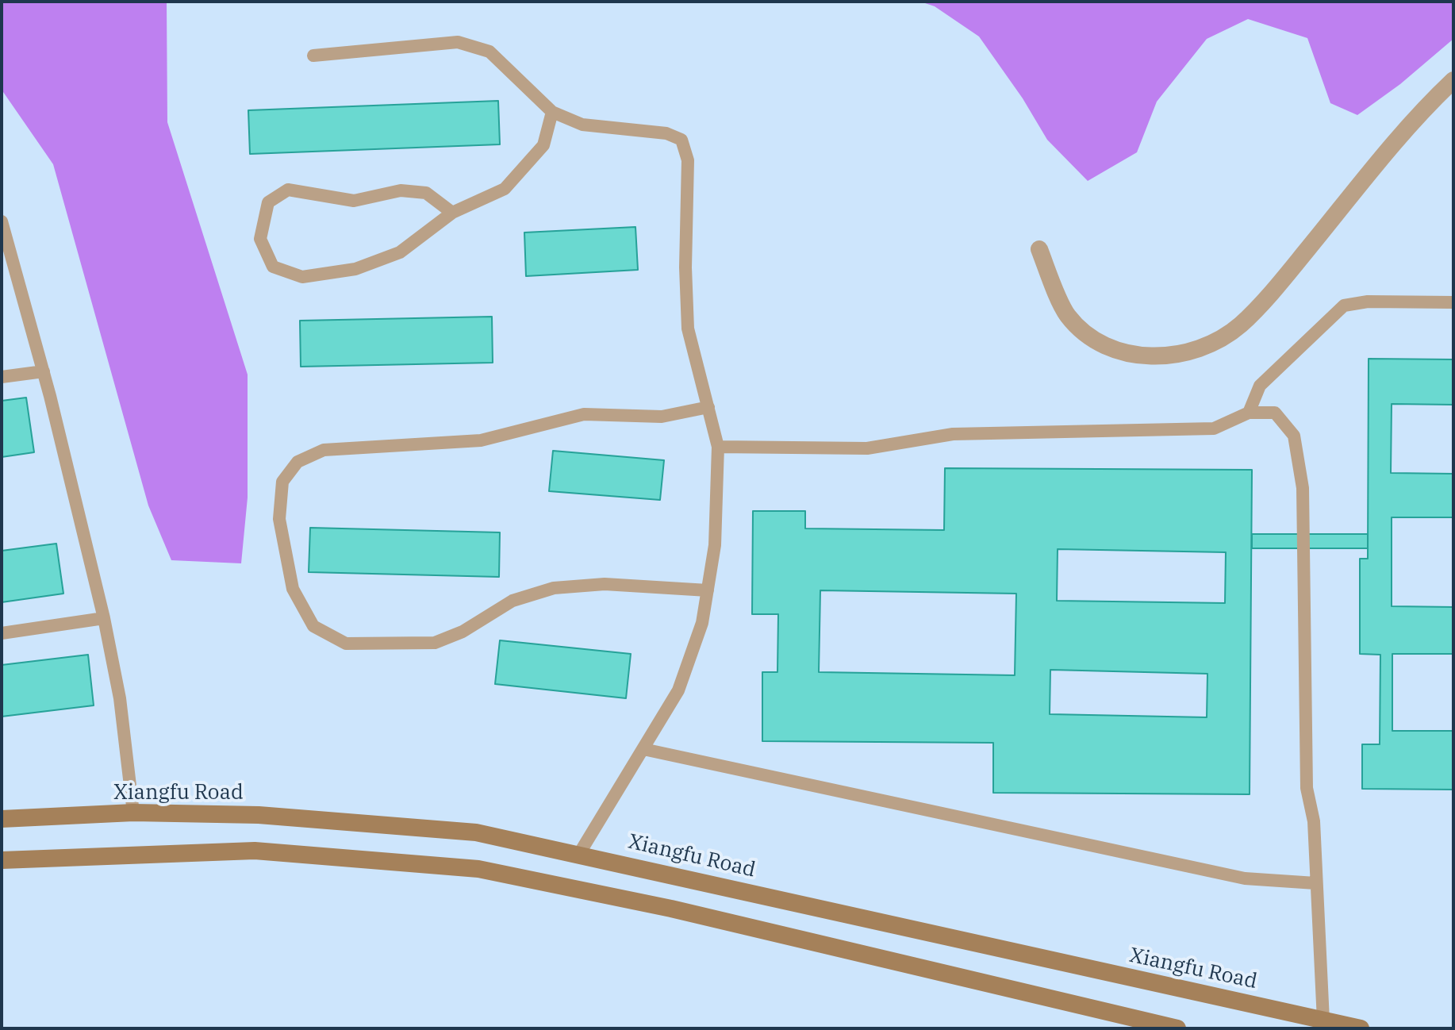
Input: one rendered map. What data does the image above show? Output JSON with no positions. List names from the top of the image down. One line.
{"streets":{"main road":["Xiangfu Road"]}}
